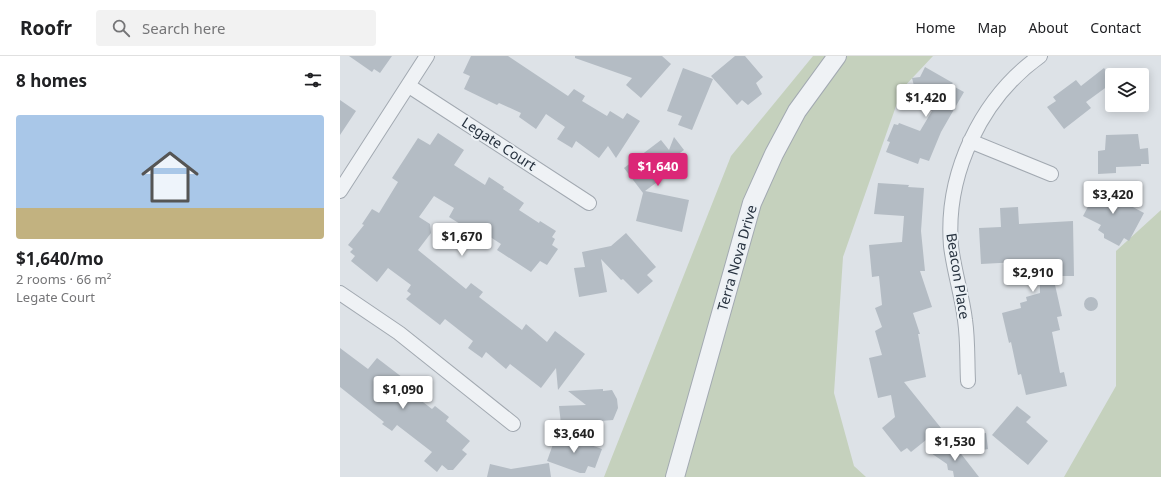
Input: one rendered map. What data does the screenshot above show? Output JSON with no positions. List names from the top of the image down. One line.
{"streets":{"street":["Legate Court","Terra Nova Drive","Beacon Place"]},"page":{"header":"Roofr","search":"Search here","nav":["Home","Map","About","Contact"],"heading":"8 homes","price":["$1,420","$1,640","$3,420","$1,670","$2,910","$1,090","$3,640","$1,530"],"list":[{"name":"$1,640/mo","note":"2 rooms · 66 m² · Legate Court"}]}}
